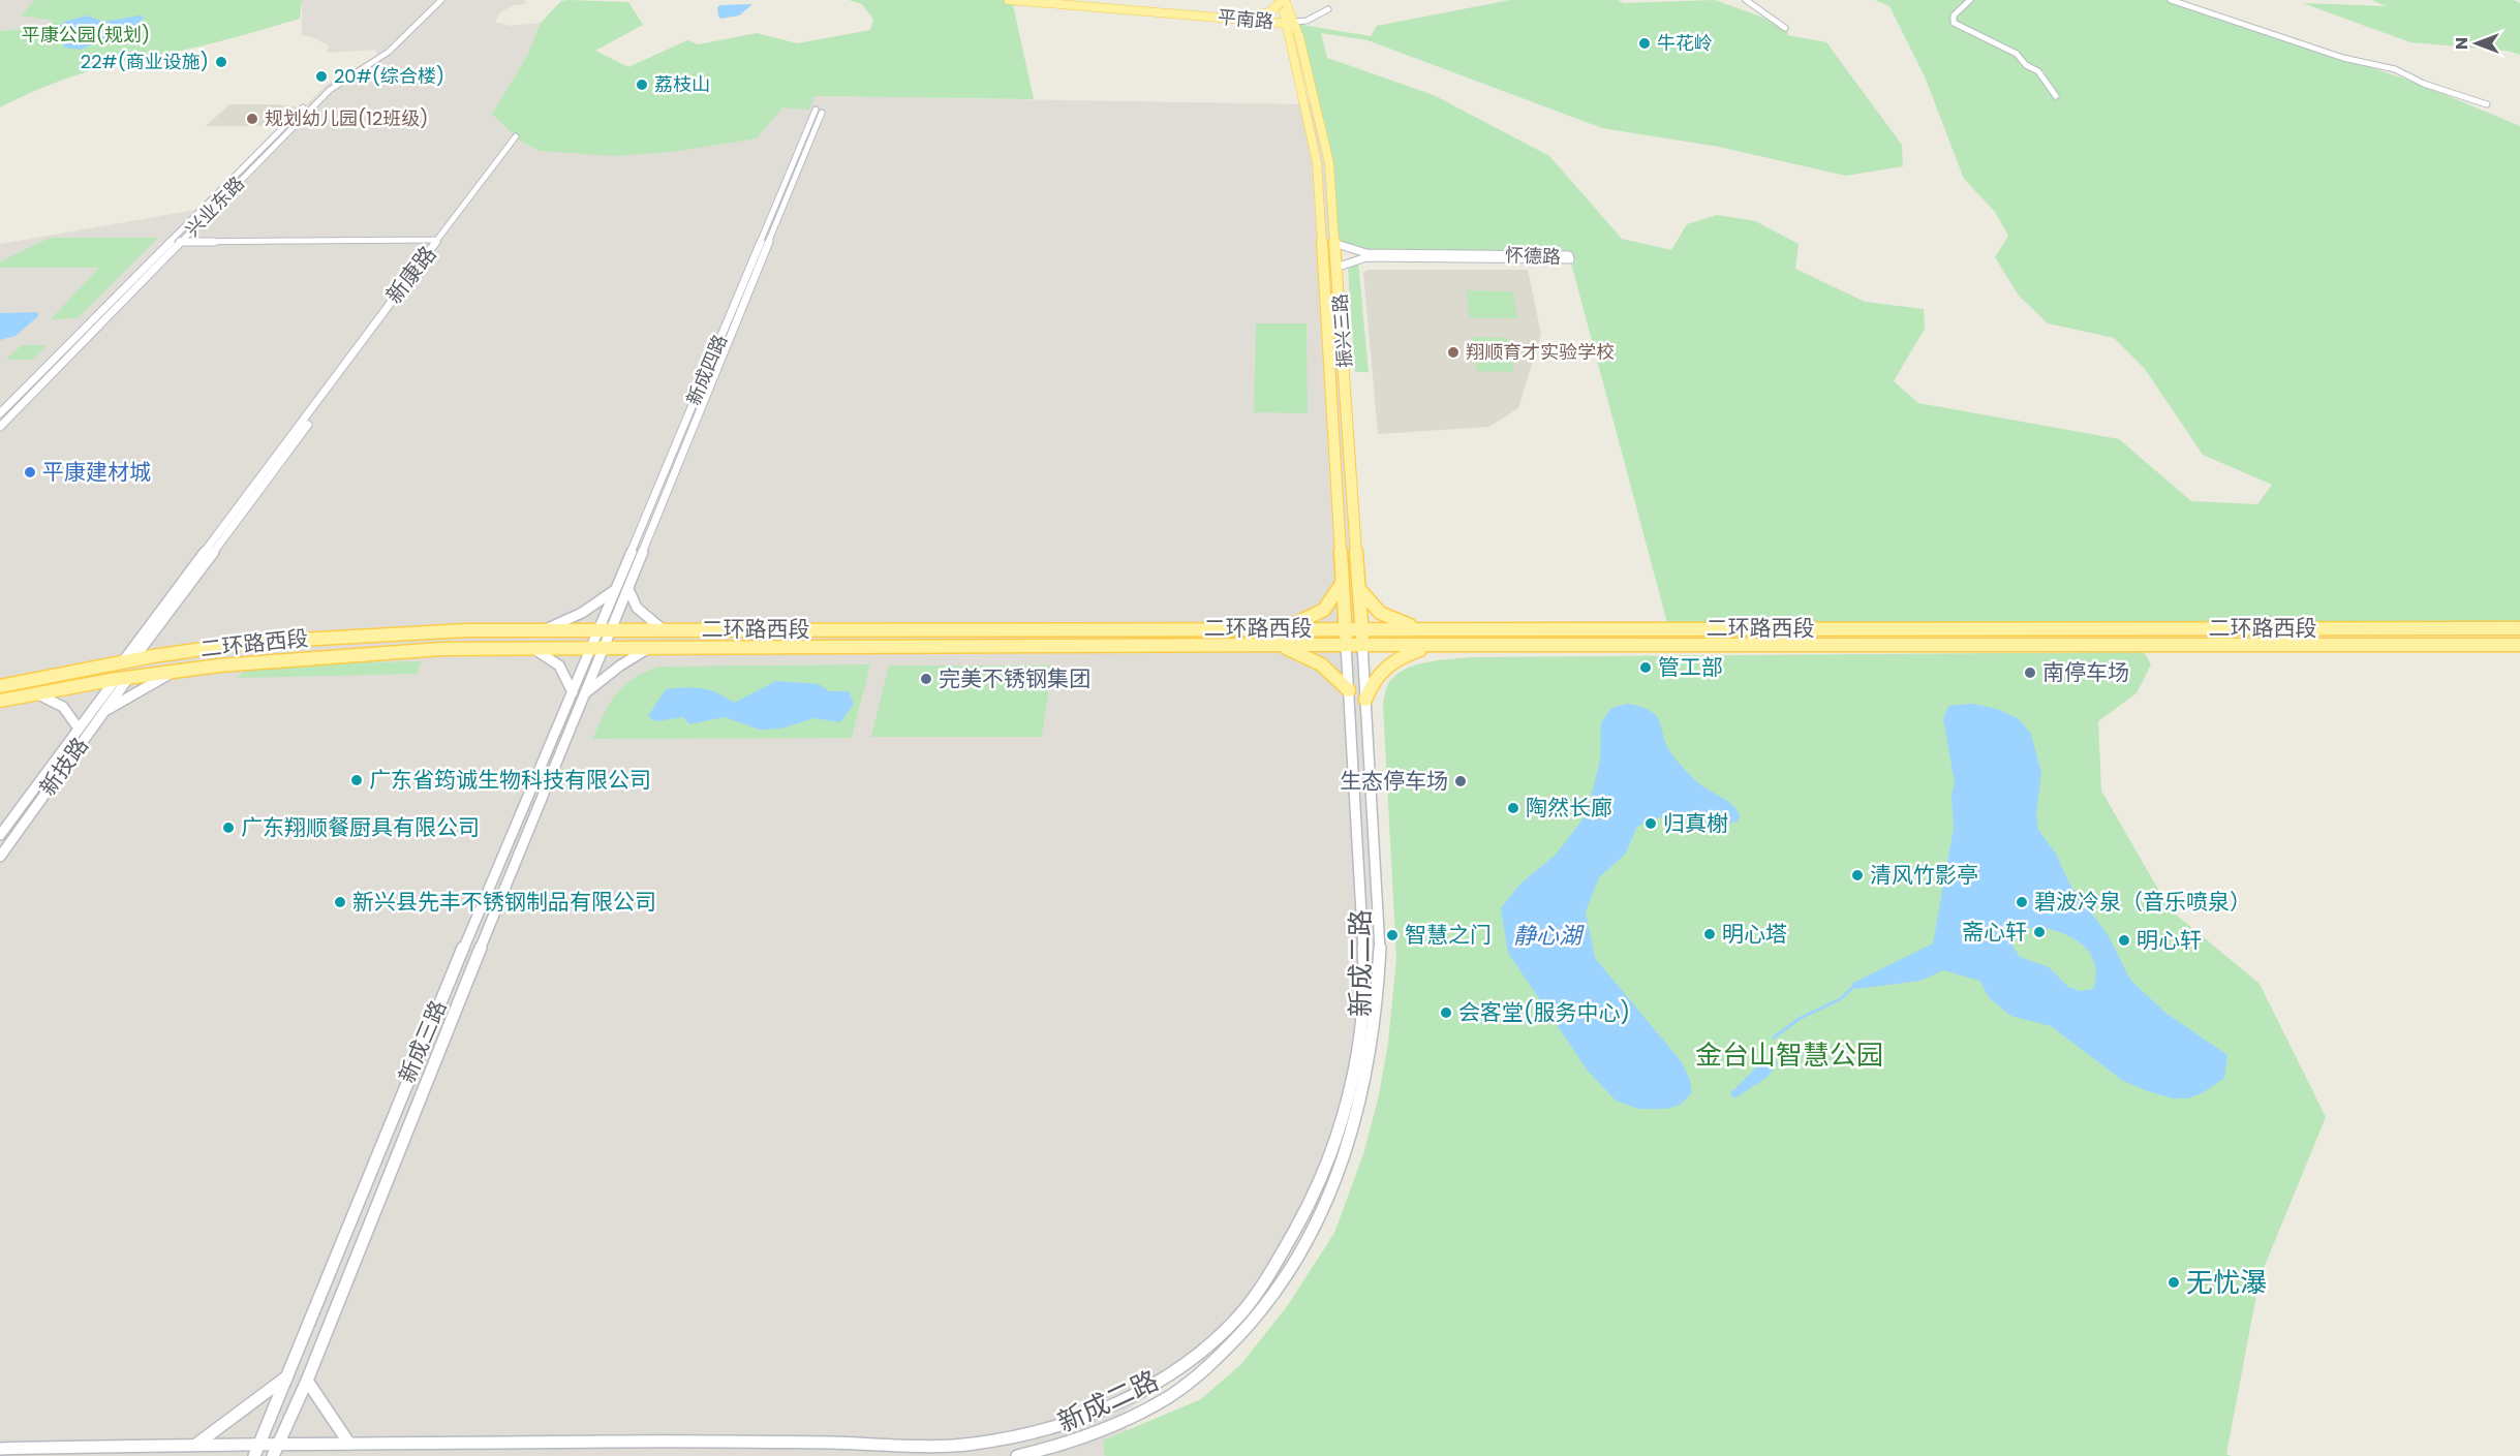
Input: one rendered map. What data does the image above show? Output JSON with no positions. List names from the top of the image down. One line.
{"streets":{"main road":["平南路","振兴三路","二环路西段"],"street":["兴业东路","怀德路","新康路","新成四路","新技路","新成二路","新成三路"]},"crossings":[["平南路","振兴三路"],["怀德路","振兴三路"],["新康路","二环路西段"],["振兴三路","二环路西段"],["振兴三路","新成二路"],["新成四路","二环路西段"],["新成四路","新成三路"],["二环路西段","新技路"],["二环路西段","新成二路"],["二环路西段","新成三路"],["新成二路","新成三路"]],"water":["静心湖"],"parks":["平康公园(规划)","金台山智慧公园"],"places":["牛花岭","22#(商业设施)","20#(综合楼)","荔枝山","规划幼儿园(12班级)","翔顺育才实验学校","平康建材城","管工部","南停车场","完美不锈钢集团","广东省筠诚生物科技有限公司","生态停车场","陶然长廊","归真榭","广东翔顺餐厨具有限公司","清风竹影亭","新兴县先丰不锈钢制品有限公司","碧波冷泉（音乐喷泉）","斋心轩","明心塔","智慧之门","明心轩","会客堂(服务中心)","无忧瀑"],"north":"left"}
